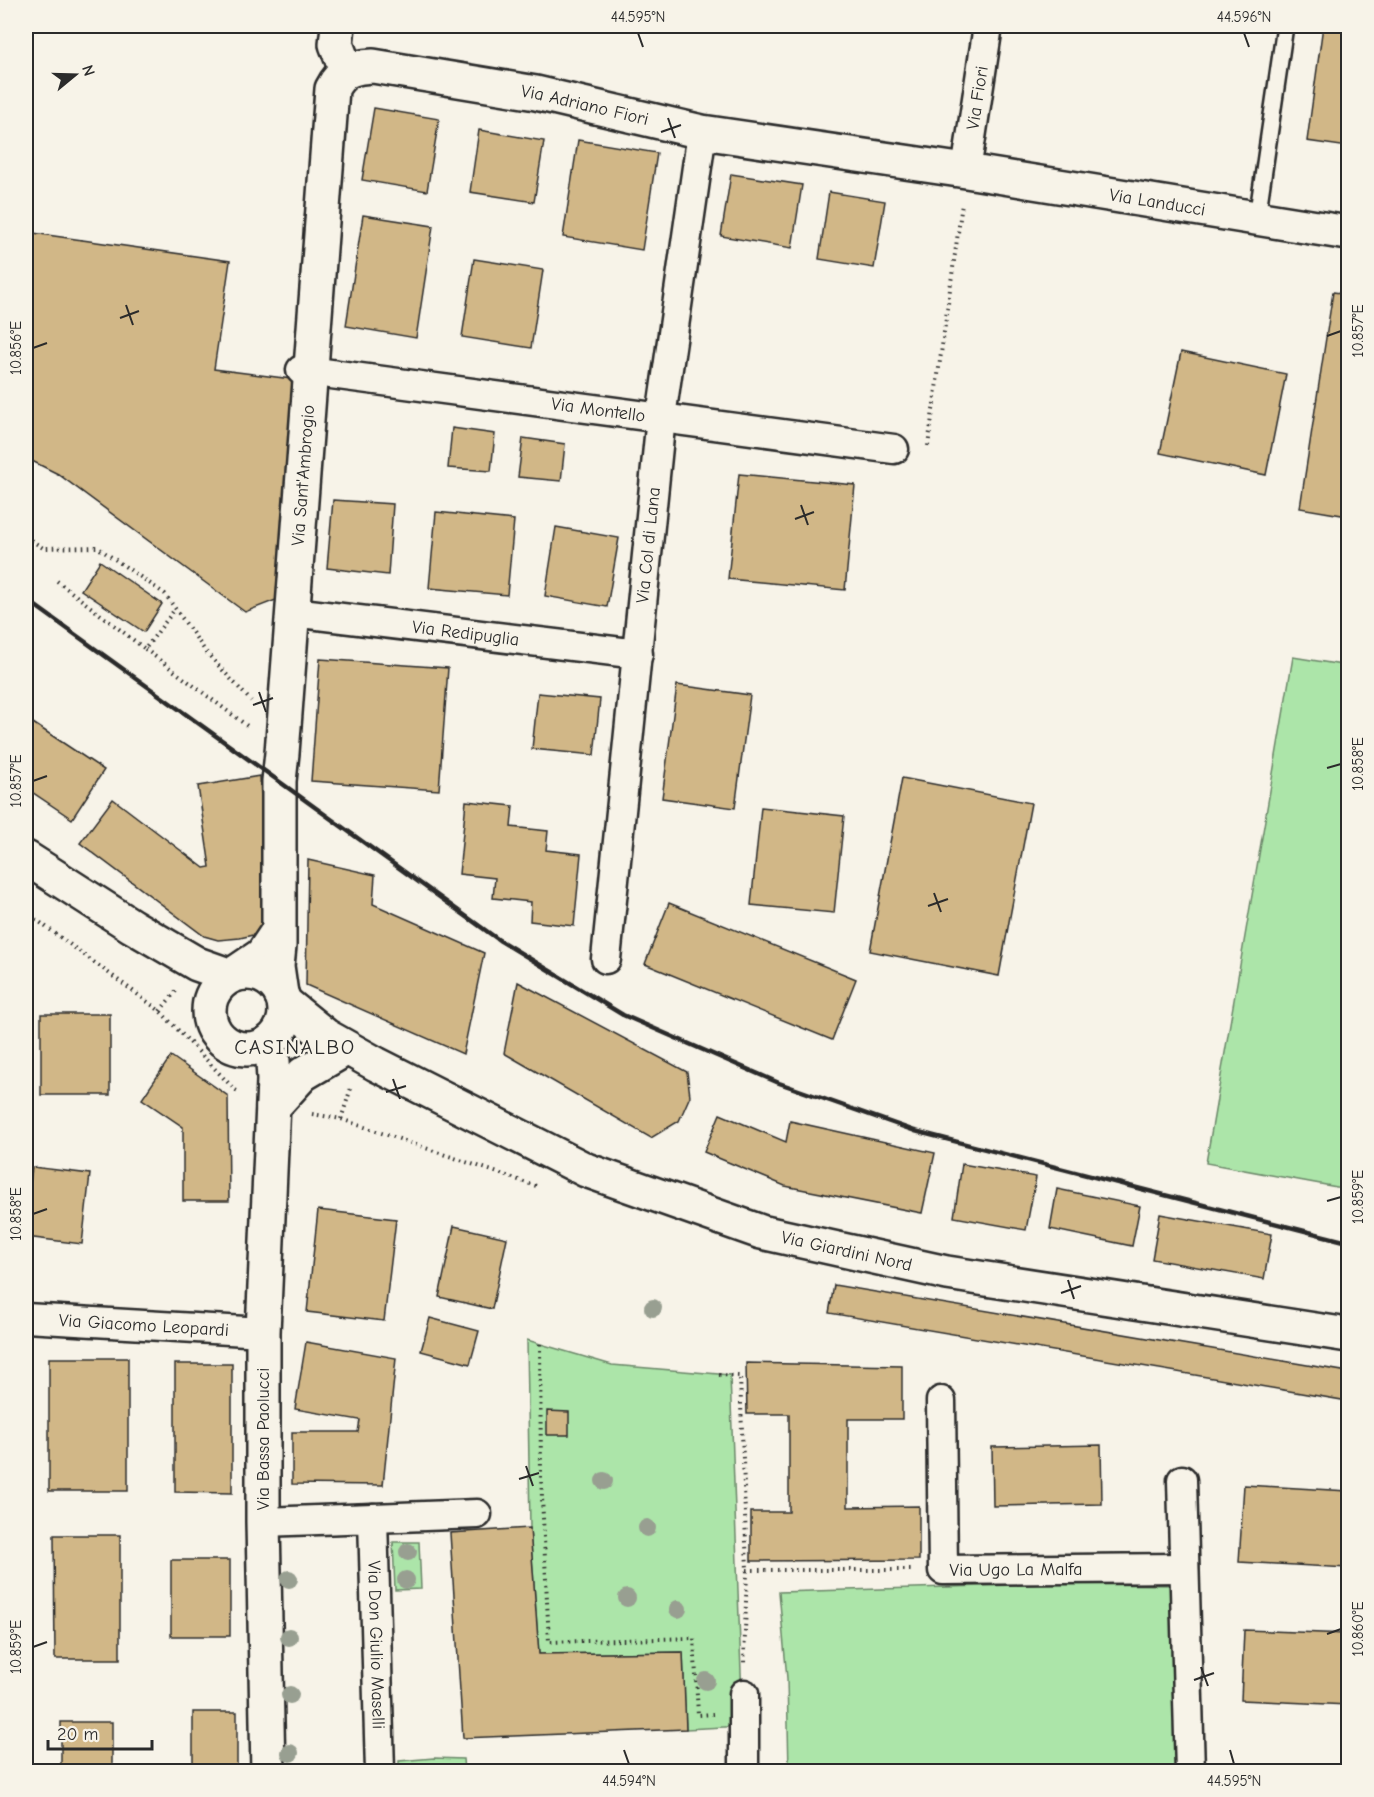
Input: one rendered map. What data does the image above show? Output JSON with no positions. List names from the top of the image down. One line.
{"streets":{"street":["Via Fiori","Via Adriano Fiori","Via Landucci","Via Montello","Via Sant'Ambrogio","Via Col di Lana","Via Redipuglia","Via Giardini Nord","Via Giacomo Leopardi","Via Bassa Paolucci","Via Ugo La Malfa","Via Don Giulio Maselli"]},"crossings":[["Via Fiori","Via Adriano Fiori"],["Via Fiori","Via Landucci"],["Via Adriano Fiori","Via Landucci"],["Via Adriano Fiori","Via Sant'Ambrogio"],["Via Adriano Fiori","Via Col di Lana"],["Via Montello","Via Sant'Ambrogio"],["Via Montello","Via Col di Lana"],["Via Sant'Ambrogio","Via Redipuglia"],["Via Sant'Ambrogio","Via Giardini Nord"],["Via Sant'Ambrogio","Via Bassa Paolucci"],["Via Col di Lana","Via Redipuglia"],["Via Giardini Nord","Via Bassa Paolucci"],["Via Giacomo Leopardi","Via Bassa Paolucci"]],"districts":["CASINALBO"],"scale_bar":"20 m","north":"right","coordinates":["44.595°N","44.596°N","10.857°E","10.856°E","10.858°E","10.859°E","10.860°E","44.594°N"]}
